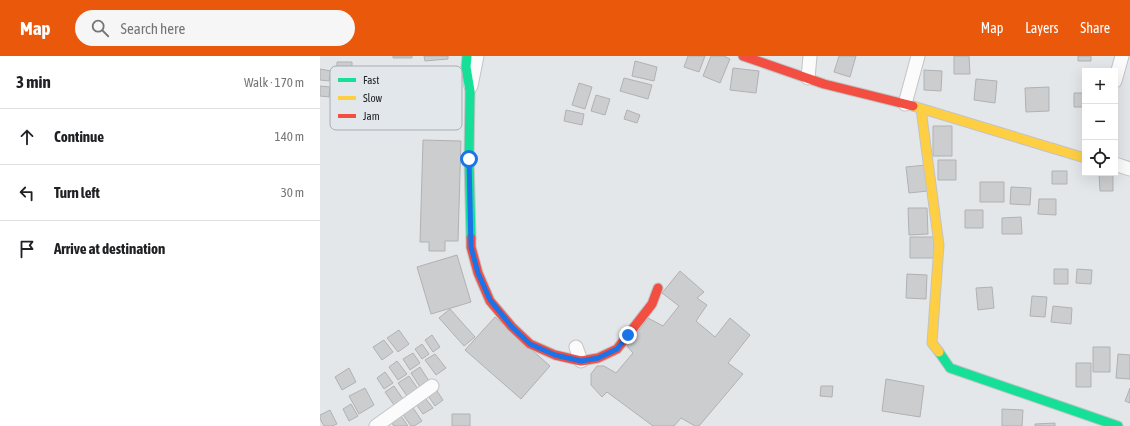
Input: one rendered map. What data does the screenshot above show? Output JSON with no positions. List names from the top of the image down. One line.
{"legend":["Fast","Slow","Jam"],"page":{"header":"Map","search":"Search here","nav":["Map","Layers","Share"],"heading":["3 min","Walk · 170 m"],"map_buttons":["+","−"],"list":[["Continue","140 m"],["Turn left","30 m"],"Arrive at destination"]}}
